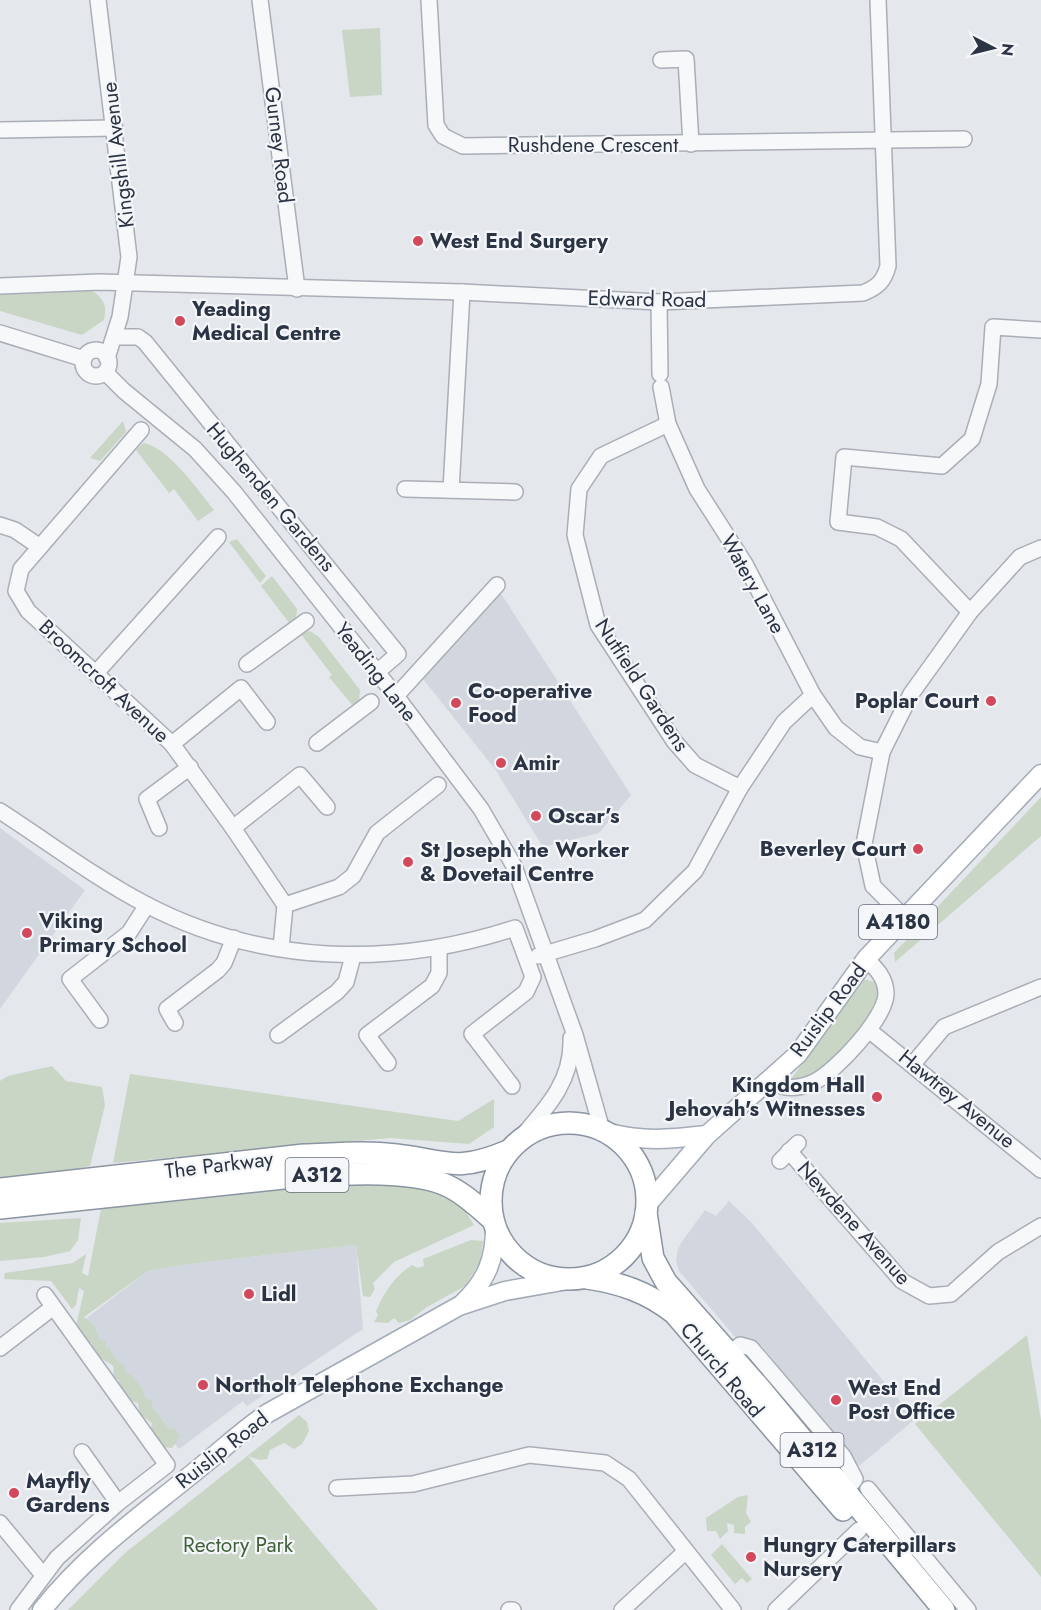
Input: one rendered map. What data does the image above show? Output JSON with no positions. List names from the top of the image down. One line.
{"streets":{"highway":["The Parkway","A312","Church Road"],"main road":["A4180","Ruislip Road"],"street":["Gurney Road","Rushdene Crescent","Kingshill Avenue","Edward Road","Hughenden Gardens","Watery Lane","Yeading Lane","Broomcroft Avenue","Nutfield Gardens","Hawtrey Avenue","Newdene Avenue"]},"crossings":[["Gurney Road","Edward Road"],["Rushdene Crescent","Edward Road"],["Kingshill Avenue","Edward Road"],["Kingshill Avenue","Hughenden Gardens"],["Kingshill Avenue","Yeading Lane"],["Edward Road","Watery Lane"],["Hughenden Gardens","Yeading Lane"],["Watery Lane","Nutfield Gardens"],["Yeading Lane","A4180"],["Yeading Lane","Ruislip Road"],["Yeading Lane","The Parkway"],["Yeading Lane","A312"],["Yeading Lane","Church Road"],["A4180","Ruislip Road"],["A4180","The Parkway"],["A4180","A312"],["A4180","Church Road"],["Ruislip Road","The Parkway"],["Ruislip Road","A312"],["Ruislip Road","Church Road"],["The Parkway","A312"],["The Parkway","Church Road"],["A312","Church Road"]],"parks":["Rectory Park"],"places":["West End Surgery","Yeading Medical Centre","Poplar Court","Co-operative Food","Amir","Oscar’s","Beverley Court","St Joseph the Worker & Dovetail Centre","Viking Primary School","Kingdom Hall Jehovah's Witnesses","Lidl","Northolt Telephone Exchange","West End Post Office","Mayfly Gardens","Hungry Caterpillars Nursery"],"north":"right"}
